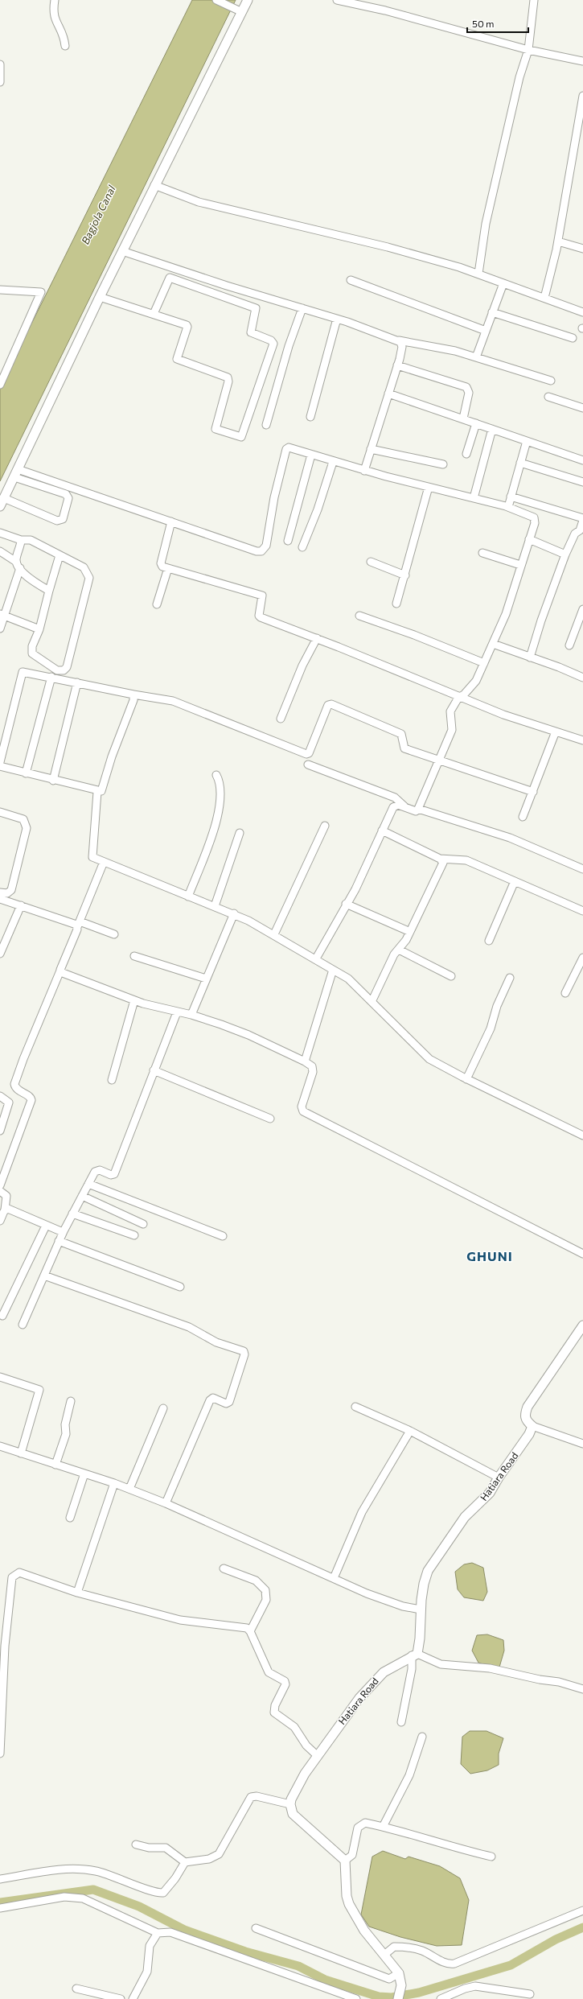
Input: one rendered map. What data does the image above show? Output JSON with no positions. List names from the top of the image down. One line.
{"streets":{"street":["Hatiara Road"]},"districts":["GHUNI"],"water":["Bagjola Canal"],"scale_bar":"50 m"}
